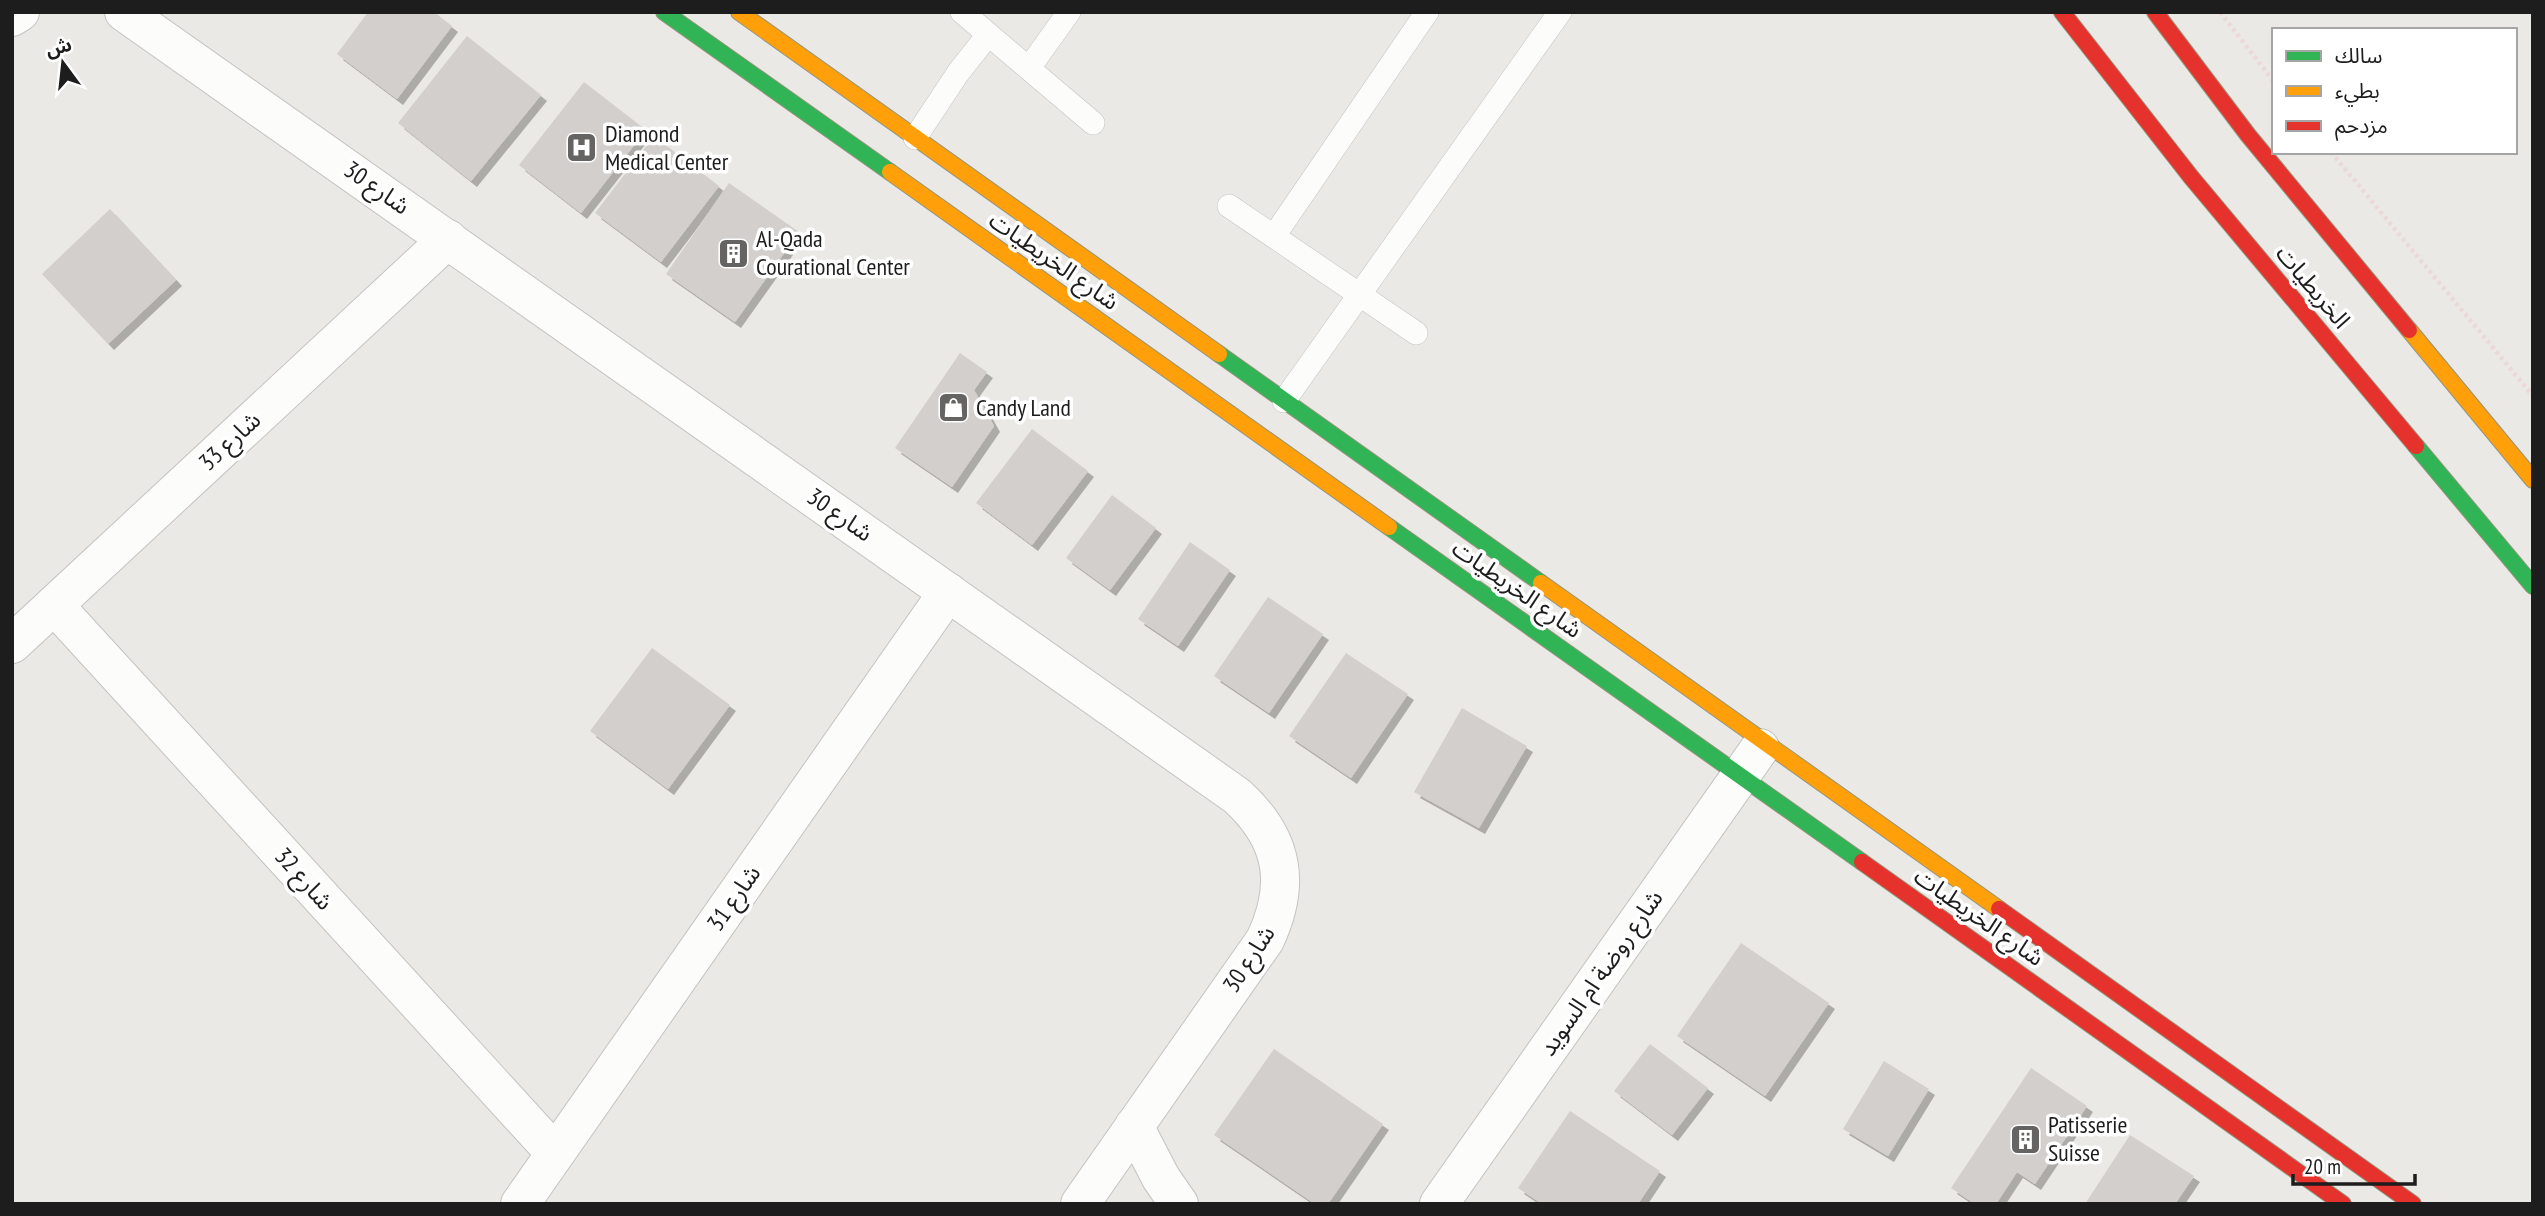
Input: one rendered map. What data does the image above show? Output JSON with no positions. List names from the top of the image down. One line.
{"streets":{"street":["شارع 30","شارع الخريطيات","الخريطيات","شارع 33","شارع 32","شارع 31","شارع روضة ام السويد"]},"crossings":[["شارع 30","شارع 33"],["شارع 30","شارع 31"],["شارع الخريطيات","شارع روضة ام السويد"],["شارع 33","شارع 32"],["شارع 32","شارع 31"]],"places":{"hospital":["Diamond Medical Center"],"building":["Al-Qada Courational Center","Patisserie Suisse"],"shop":["Candy Land"]},"legend":["سالك","بطيء","مزدحم"],"scale_bar":"20 m","north":"top"}
